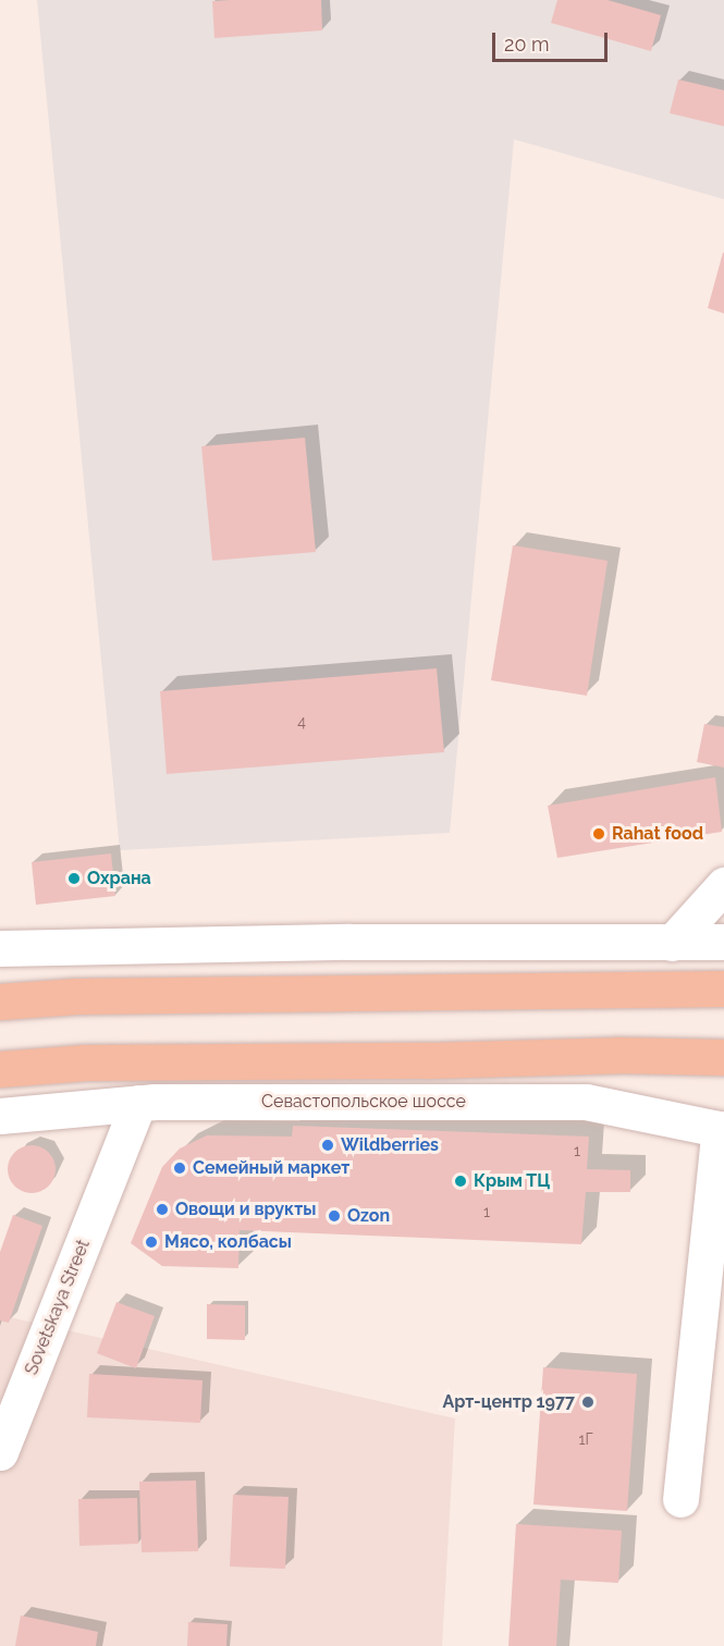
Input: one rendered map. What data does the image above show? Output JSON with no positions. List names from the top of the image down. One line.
{"streets":{"main road":["Севастопольское шоссе","Sovetskaya Street"]},"crossings":[["Севастопольское шоссе","Sovetskaya Street"]],"places":["Rahat food","Охрана","Wildberries","Семейный маркет","Крым ТЦ","Овощи и врукты","Ozon","Мясо, колбасы","Арт-центр 1977"],"house_numbers":["4","1","1","1Г"],"scale_bar":"20 m"}
